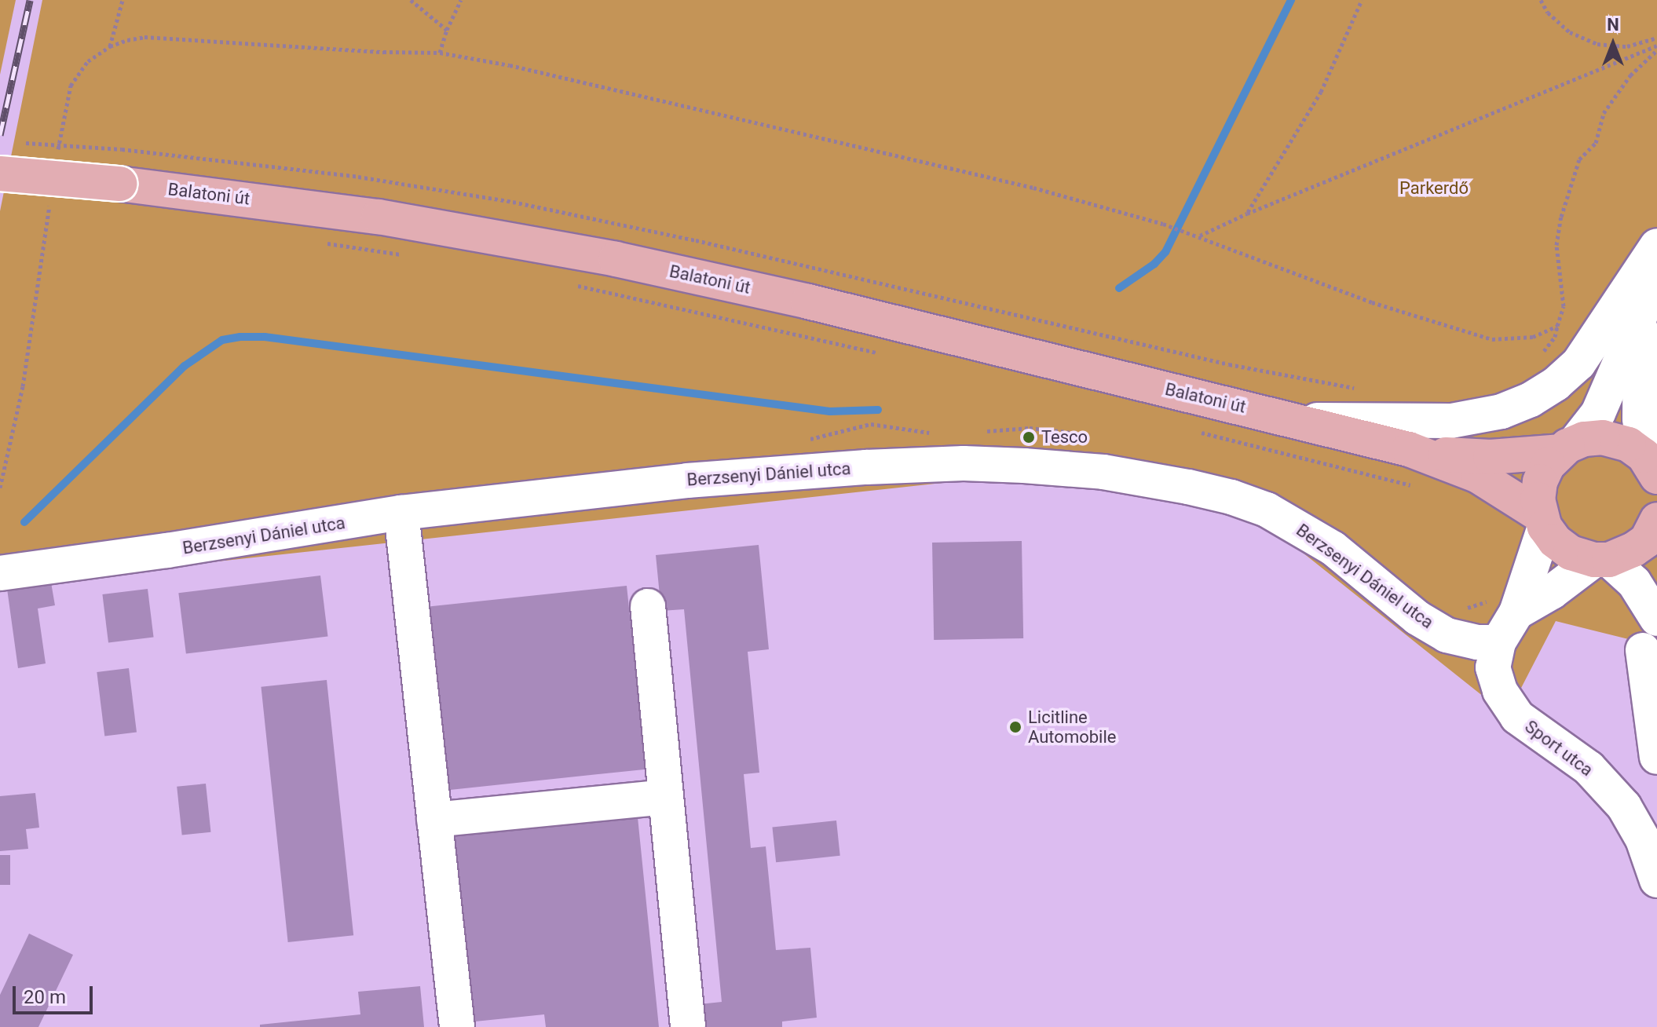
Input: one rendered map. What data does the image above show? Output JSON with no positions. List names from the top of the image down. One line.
{"streets":{"main road":["Balatoni út"],"street":["Berzsenyi Dániel utca","Sport utca"]},"crossings":[["Balatoni út","Sport utca"],["Berzsenyi Dániel utca","Sport utca"]],"parks":["Parkerdő"],"places":["Tesco","Licitline Automobile"],"scale_bar":"20 m","north":"top"}
